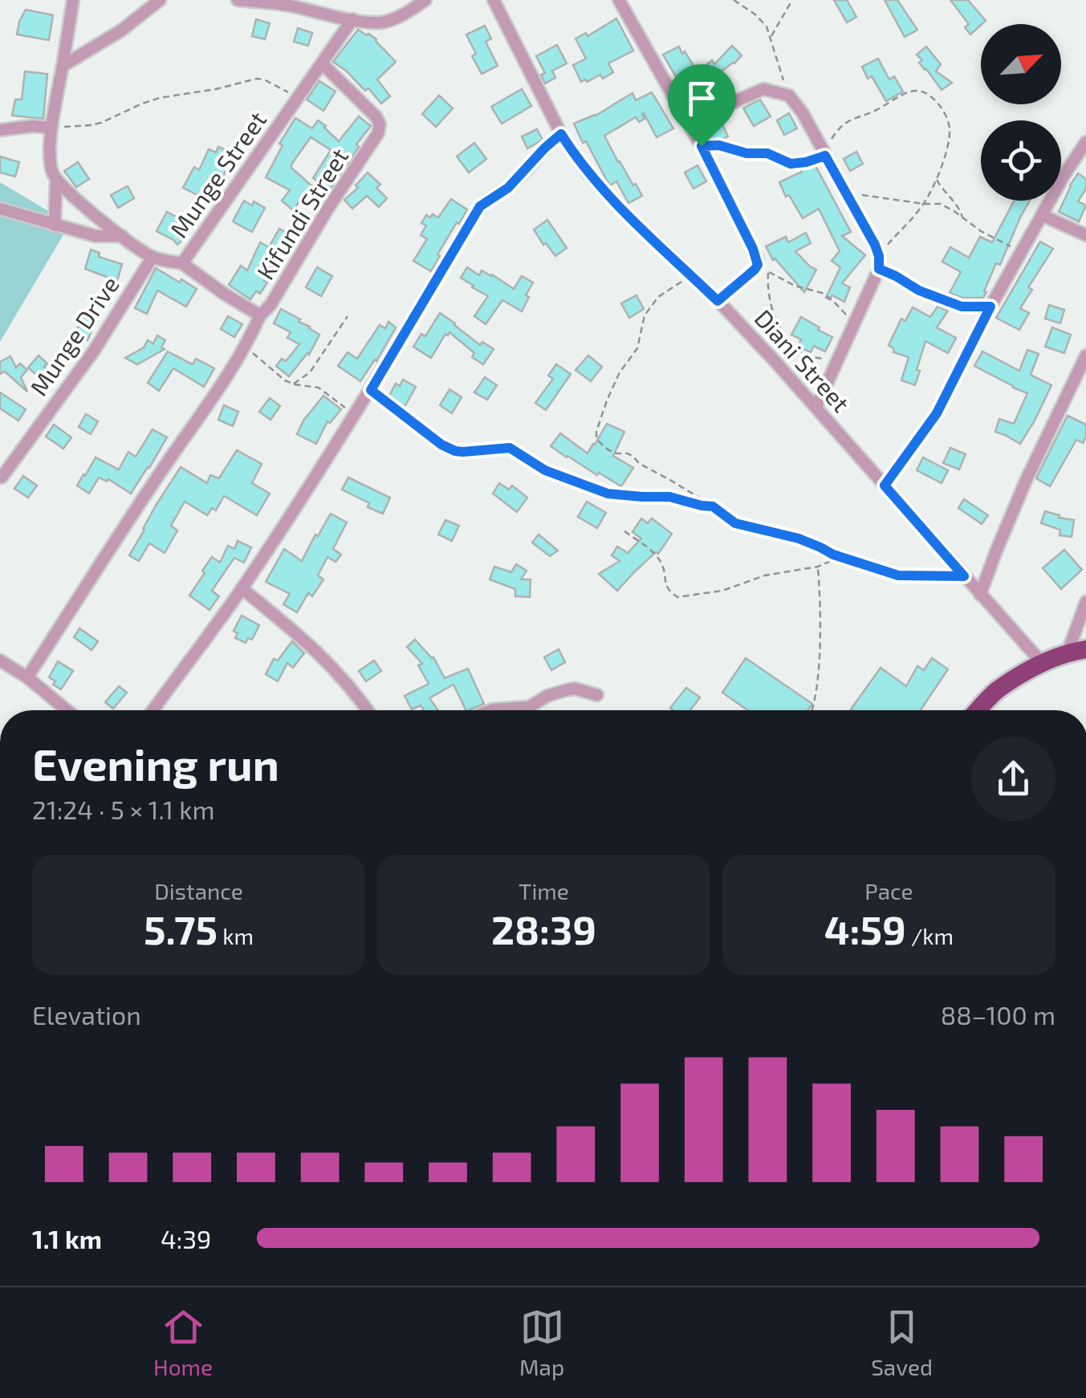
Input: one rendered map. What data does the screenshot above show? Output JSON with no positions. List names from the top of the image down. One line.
{"streets":{"street":["Munge Street","Kifundi Street","Munge Drive","Diani Street"]},"crossings":[["Munge Street","Kifundi Street"],["Munge Street","Munge Drive"]],"north":"top right","page":{"heading":["Evening run","21:24 · 5 × 1.1 km"],"stats":[["Distance","5.75 km"],["Time","28:39"],["Pace","4:59 /km"]],"chart":["Elevation","88–100 m"],"list":[{"name":"1.1 km","note":"4:39"}],"tabs":["Home","Map","Saved"]}}
